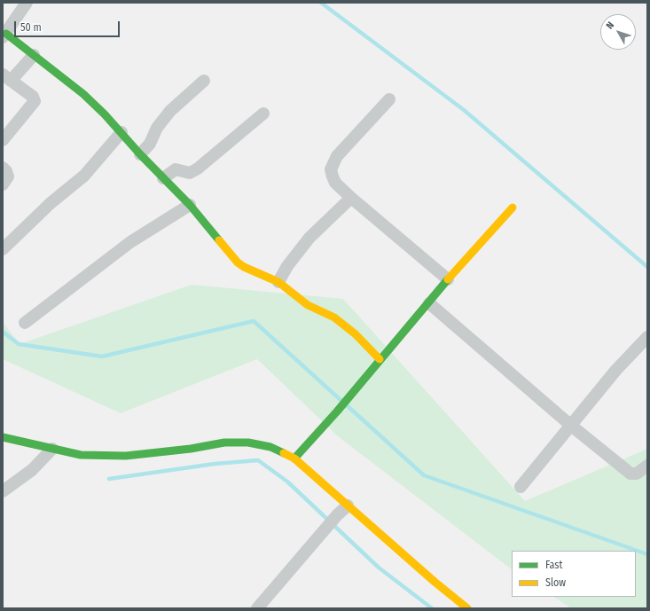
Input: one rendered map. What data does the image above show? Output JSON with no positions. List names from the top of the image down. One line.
{"legend":["Fast","Slow"],"scale_bar":"50 m","north":"top left"}
